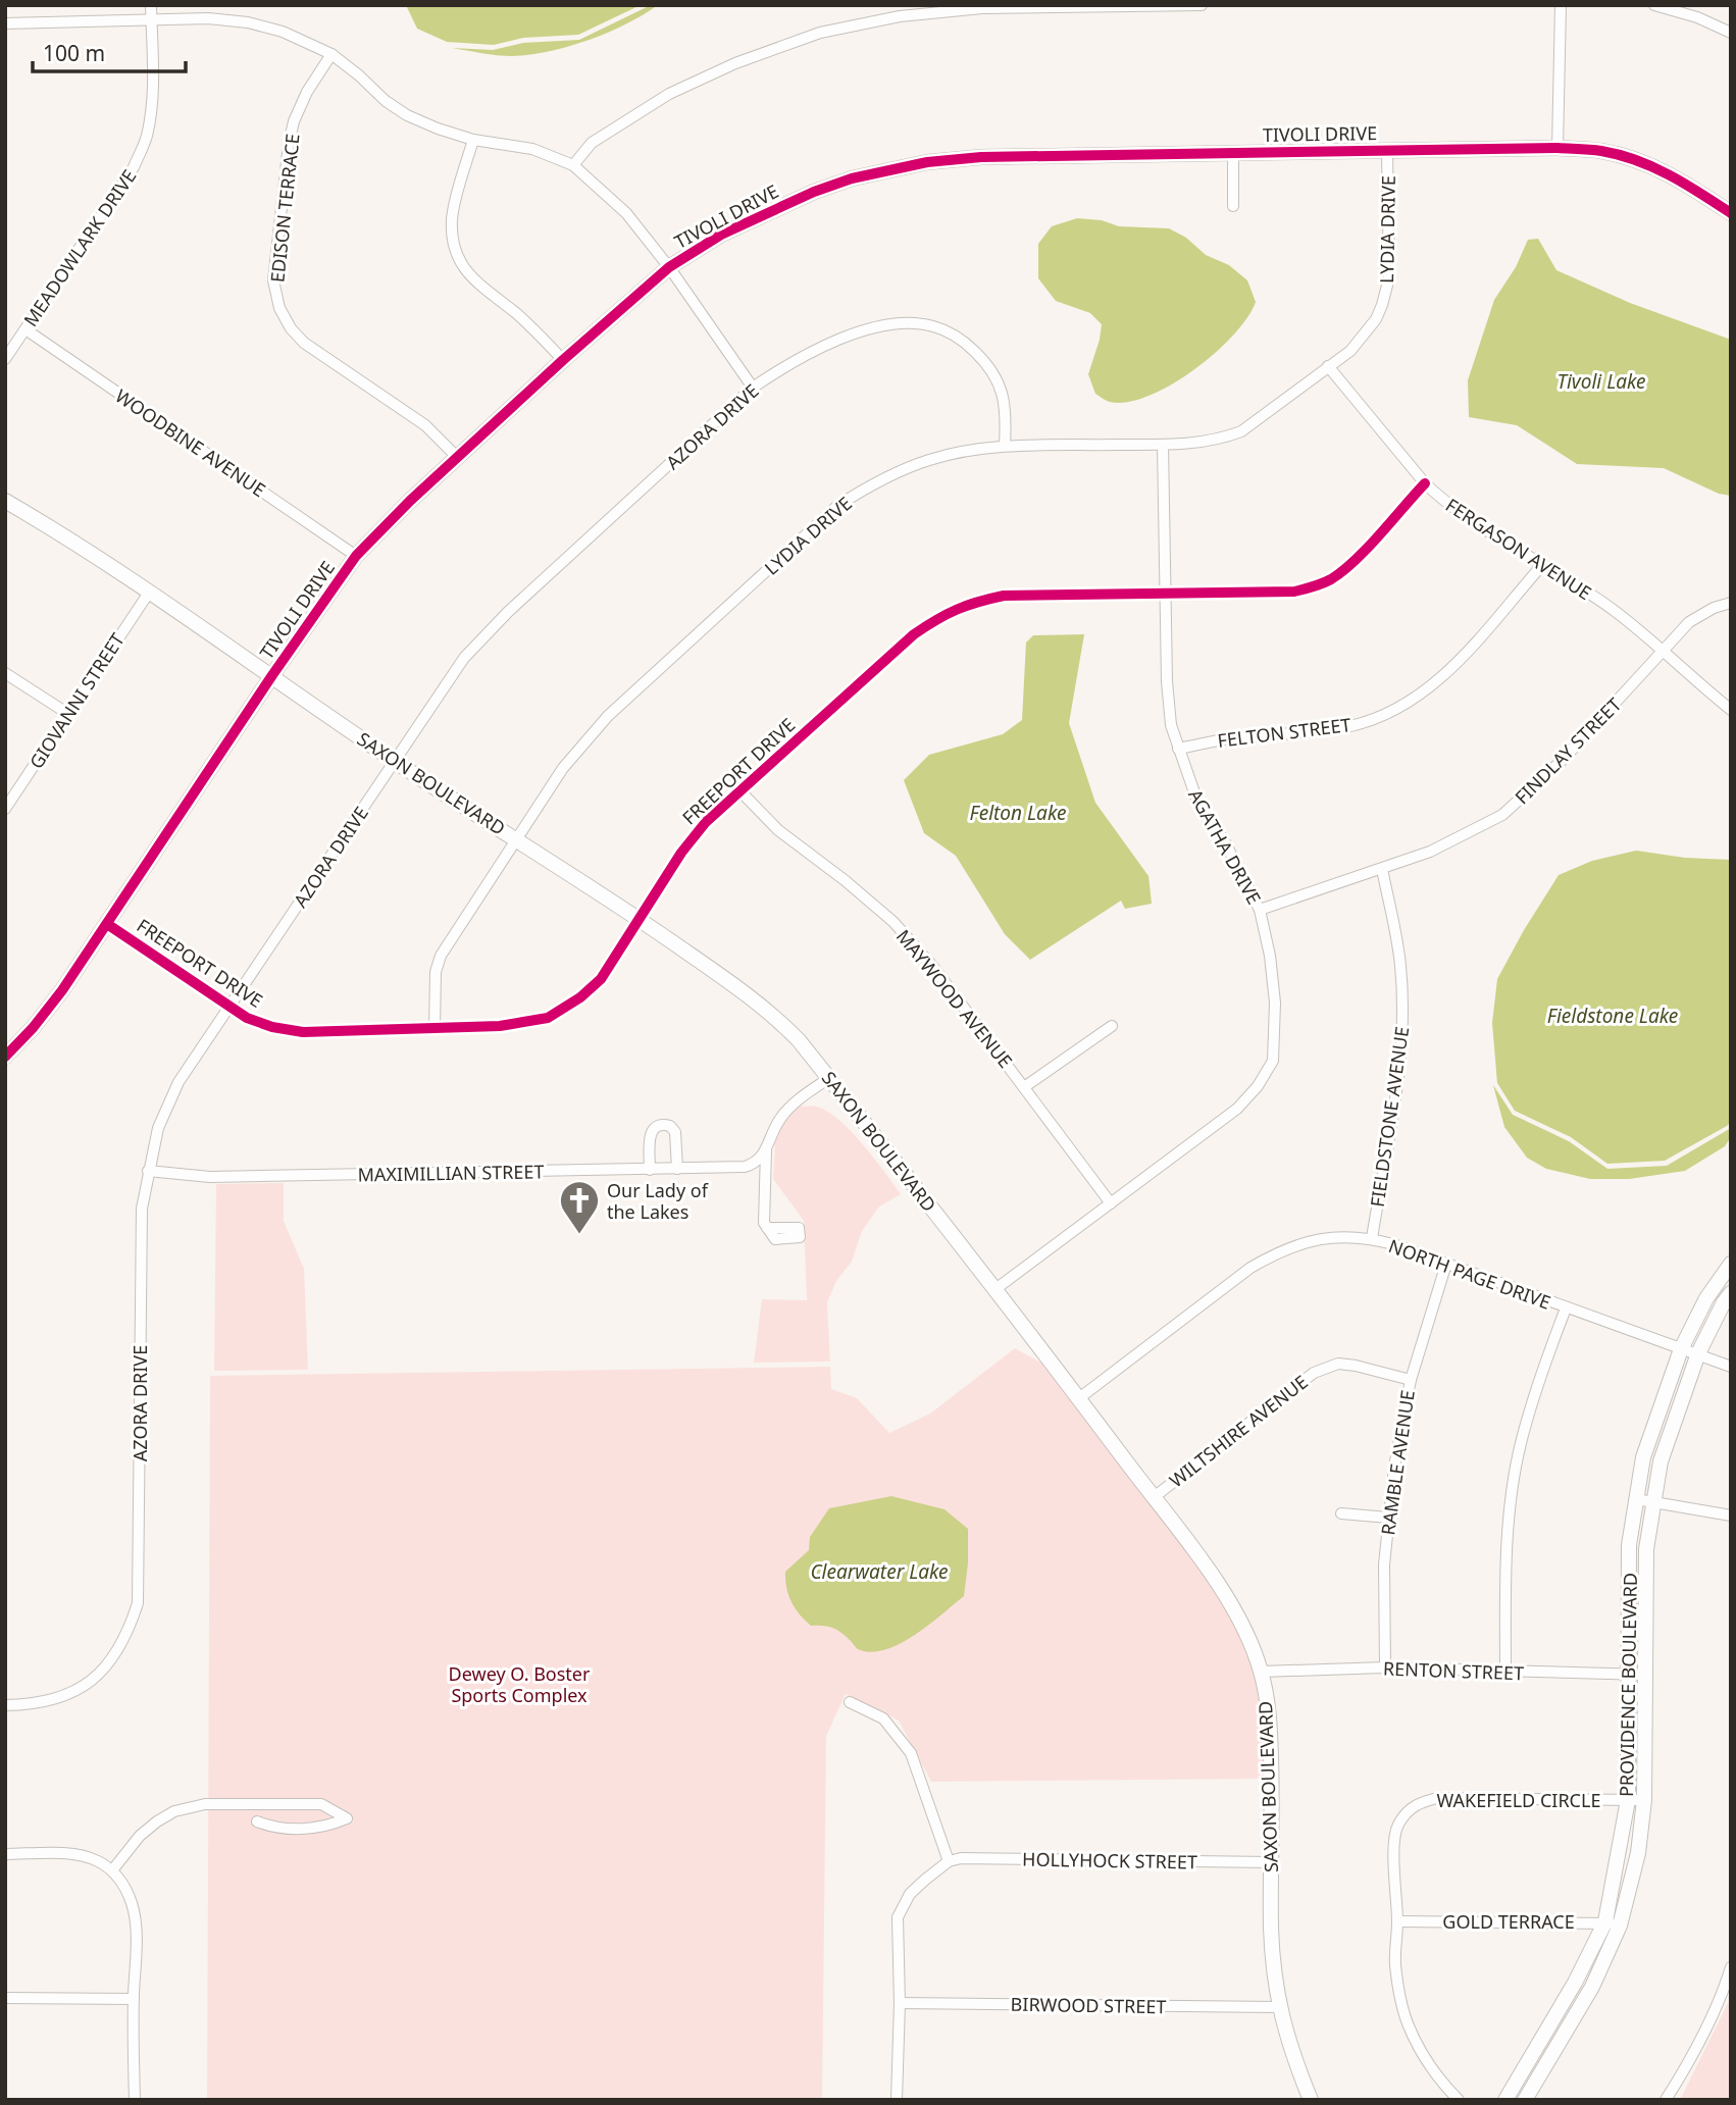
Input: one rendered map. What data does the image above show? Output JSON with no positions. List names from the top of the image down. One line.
{"streets":{"main road":["TIVOLI DRIVE","SAXON BOULEVARD","PROVIDENCE BOULEVARD"],"street":["EDISON TERRACE","LYDIA DRIVE","MEADOWLARK DRIVE","AZORA DRIVE","WOODBINE AVENUE","FERGASON AVENUE","GIOVANNI STREET","FELTON STREET","FINDLAY STREET","FREEPORT DRIVE","AGATHA DRIVE","MAYWOOD AVENUE","FIELDSTONE AVENUE","MAXIMILLIAN STREET","NORTH PAGE DRIVE","WILTSHIRE AVENUE","RAMBLE AVENUE","RENTON STREET","WAKEFIELD CIRCLE","HOLLYHOCK STREET","GOLD TERRACE","BIRWOOD STREET"]},"crossings":[["TIVOLI DRIVE","EDISON TERRACE"],["TIVOLI DRIVE","LYDIA DRIVE"],["TIVOLI DRIVE","WOODBINE AVENUE"],["TIVOLI DRIVE","FREEPORT DRIVE"],["TIVOLI DRIVE","SAXON BOULEVARD"],["LYDIA DRIVE","AZORA DRIVE"],["LYDIA DRIVE","FERGASON AVENUE"],["LYDIA DRIVE","FREEPORT DRIVE"],["LYDIA DRIVE","SAXON BOULEVARD"],["LYDIA DRIVE","AGATHA DRIVE"],["MEADOWLARK DRIVE","WOODBINE AVENUE"],["AZORA DRIVE","FREEPORT DRIVE"],["AZORA DRIVE","SAXON BOULEVARD"],["AZORA DRIVE","MAXIMILLIAN STREET"],["FERGASON AVENUE","FELTON STREET"],["FERGASON AVENUE","FINDLAY STREET"],["FERGASON AVENUE","FREEPORT DRIVE"],["GIOVANNI STREET","SAXON BOULEVARD"],["FELTON STREET","AGATHA DRIVE"],["FINDLAY STREET","AGATHA DRIVE"],["FINDLAY STREET","FIELDSTONE AVENUE"],["FREEPORT DRIVE","SAXON BOULEVARD"],["FREEPORT DRIVE","AGATHA DRIVE"],["FREEPORT DRIVE","MAYWOOD AVENUE"],["SAXON BOULEVARD","AGATHA DRIVE"],["SAXON BOULEVARD","NORTH PAGE DRIVE"],["SAXON BOULEVARD","WILTSHIRE AVENUE"],["SAXON BOULEVARD","RENTON STREET"],["SAXON BOULEVARD","HOLLYHOCK STREET"],["SAXON BOULEVARD","BIRWOOD STREET"],["AGATHA DRIVE","MAYWOOD AVENUE"],["FIELDSTONE AVENUE","NORTH PAGE DRIVE"],["NORTH PAGE DRIVE","RAMBLE AVENUE"],["NORTH PAGE DRIVE","PROVIDENCE BOULEVARD"],["WILTSHIRE AVENUE","RAMBLE AVENUE"],["RAMBLE AVENUE","RENTON STREET"],["RENTON STREET","PROVIDENCE BOULEVARD"],["PROVIDENCE BOULEVARD","WAKEFIELD CIRCLE"],["PROVIDENCE BOULEVARD","GOLD TERRACE"],["WAKEFIELD CIRCLE","GOLD TERRACE"]],"water":["Tivoli Lake","Felton Lake","Fieldstone Lake","Clearwater Lake"],"parks":["Dewey O. Boster Sports Complex"],"places":{"church":["Our Lady of the Lakes"]},"scale_bar":"100 m"}
